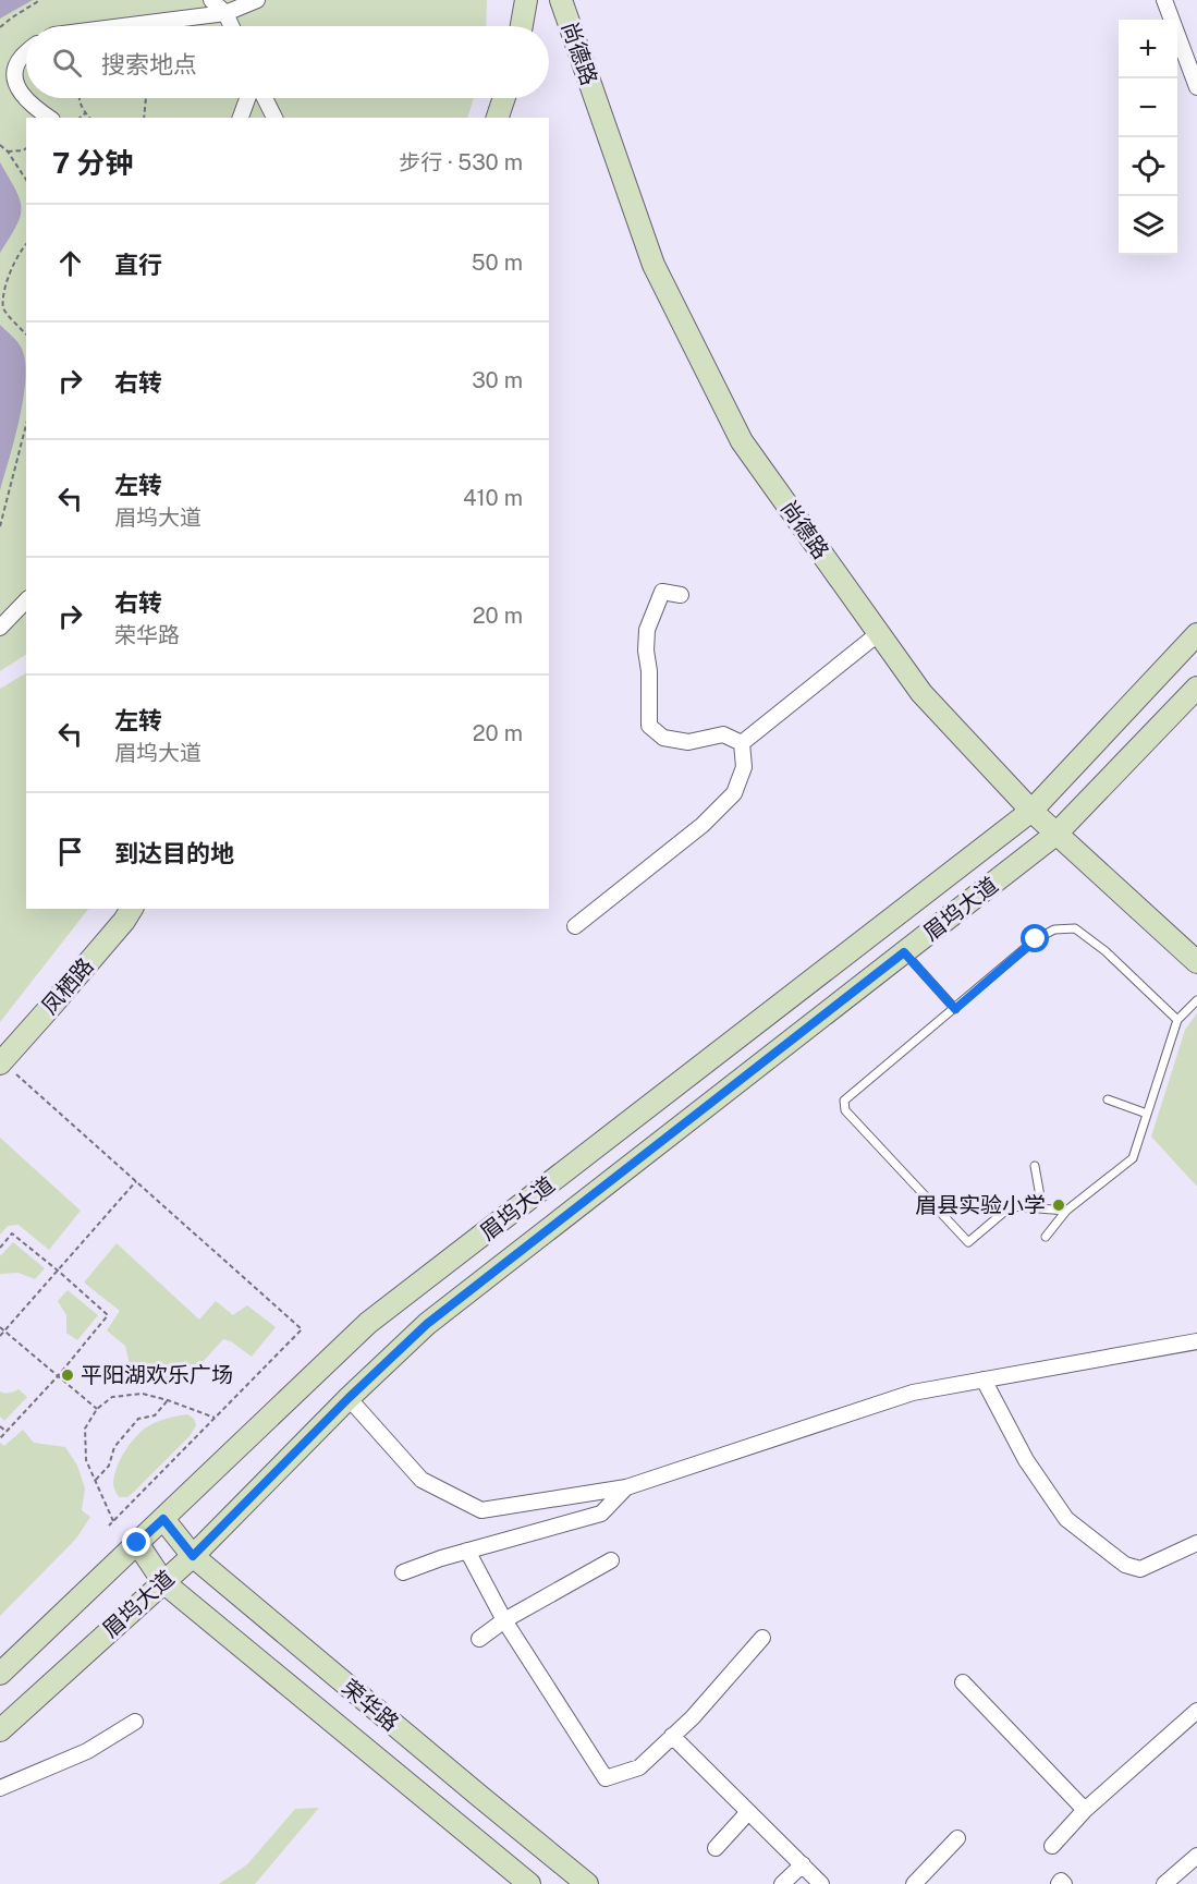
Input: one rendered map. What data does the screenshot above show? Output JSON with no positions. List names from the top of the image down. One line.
{"streets":{"main road":["尚德路","眉坞大道","凤栖路","荣华路"]},"crossings":[["尚德路","眉坞大道"],["眉坞大道","荣华路"]],"places":["眉县实验小学","平阳湖欢乐广场"],"page":{"map_buttons":["+","−"],"search":"搜索地点","heading":["7 分钟","步行 · 530 m"],"list":[["直行","50 m"],["右转","30 m"],["左转","眉坞大道","410 m"],["右转","荣华路","20 m"],["左转","眉坞大道","20 m"],"到达目的地"]}}
